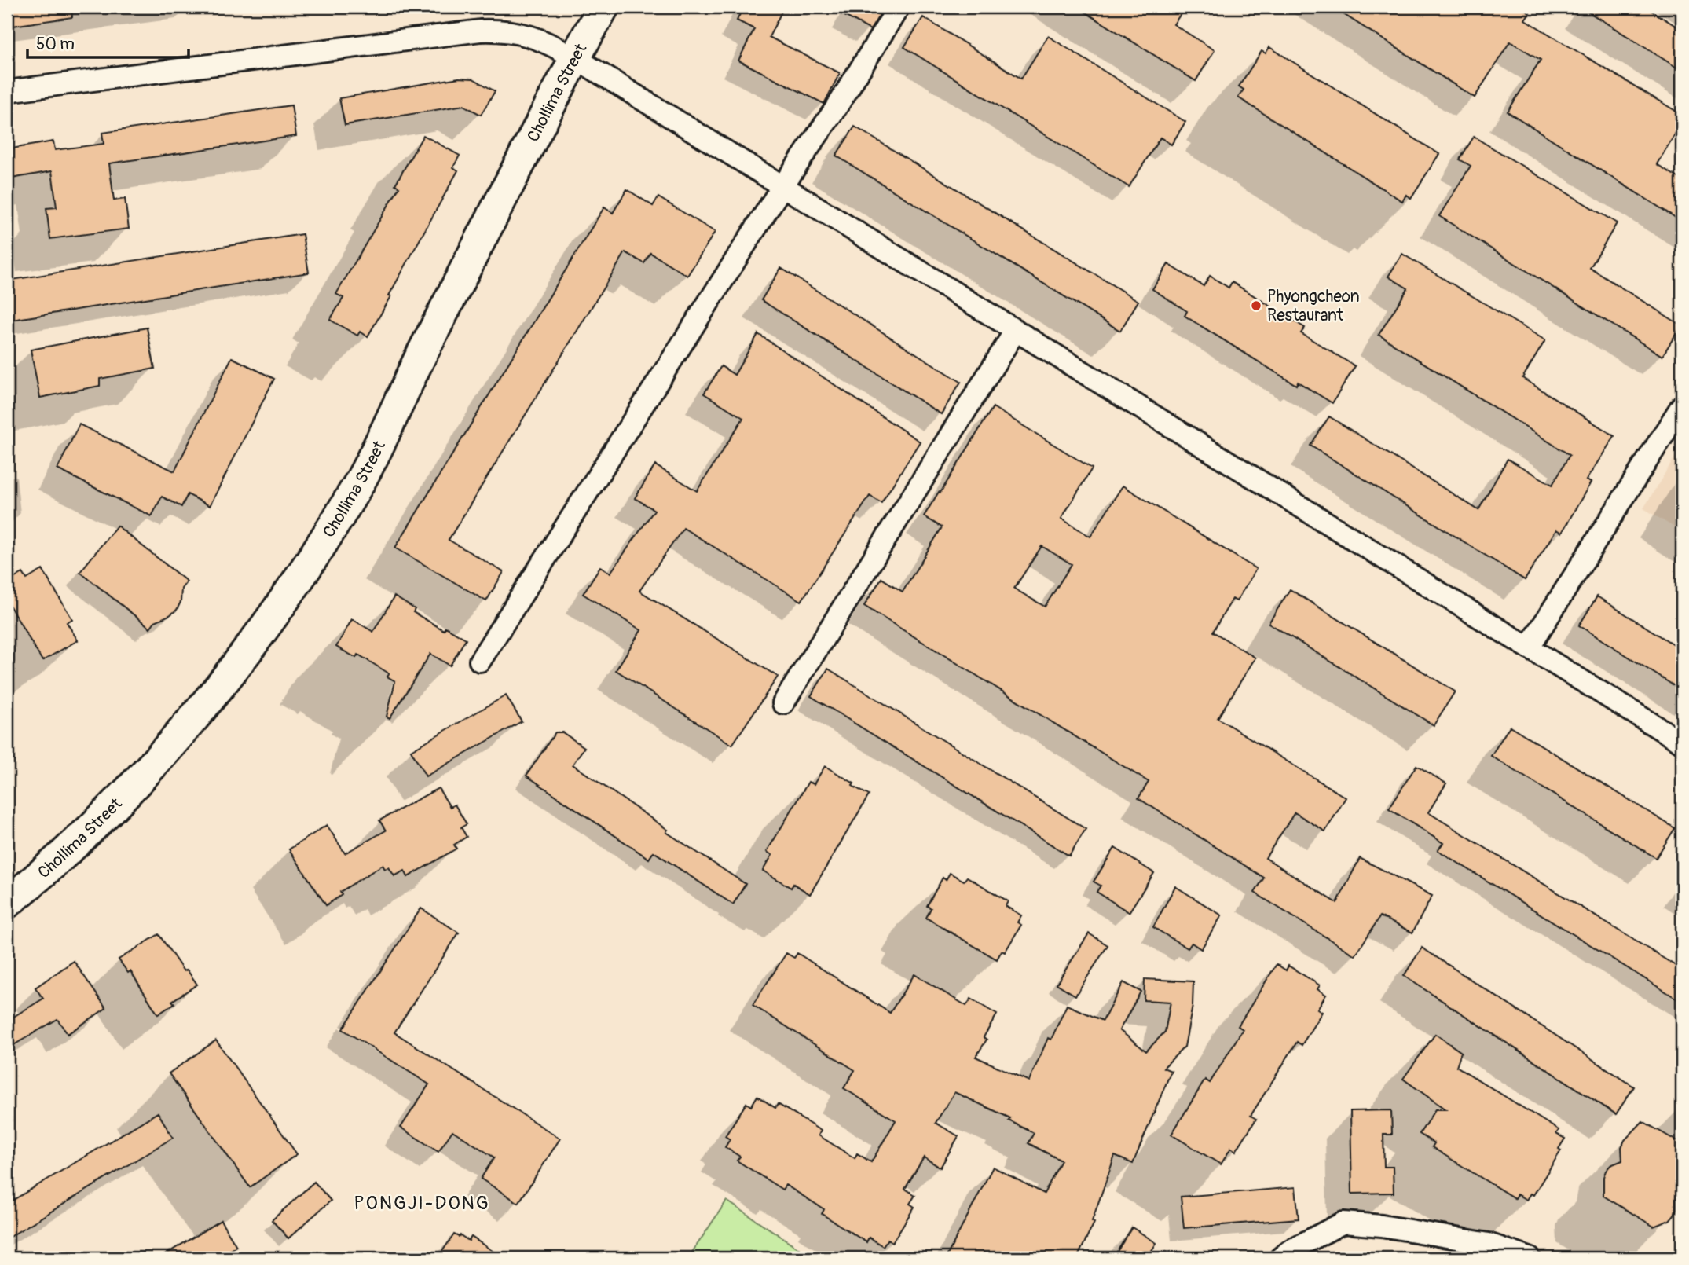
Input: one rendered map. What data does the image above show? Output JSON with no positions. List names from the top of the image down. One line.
{"streets":{"highway":["Chollima Street"]},"districts":["PONGJI-DONG"],"places":["Phyongcheon Restaurant"],"scale_bar":"50 m"}
